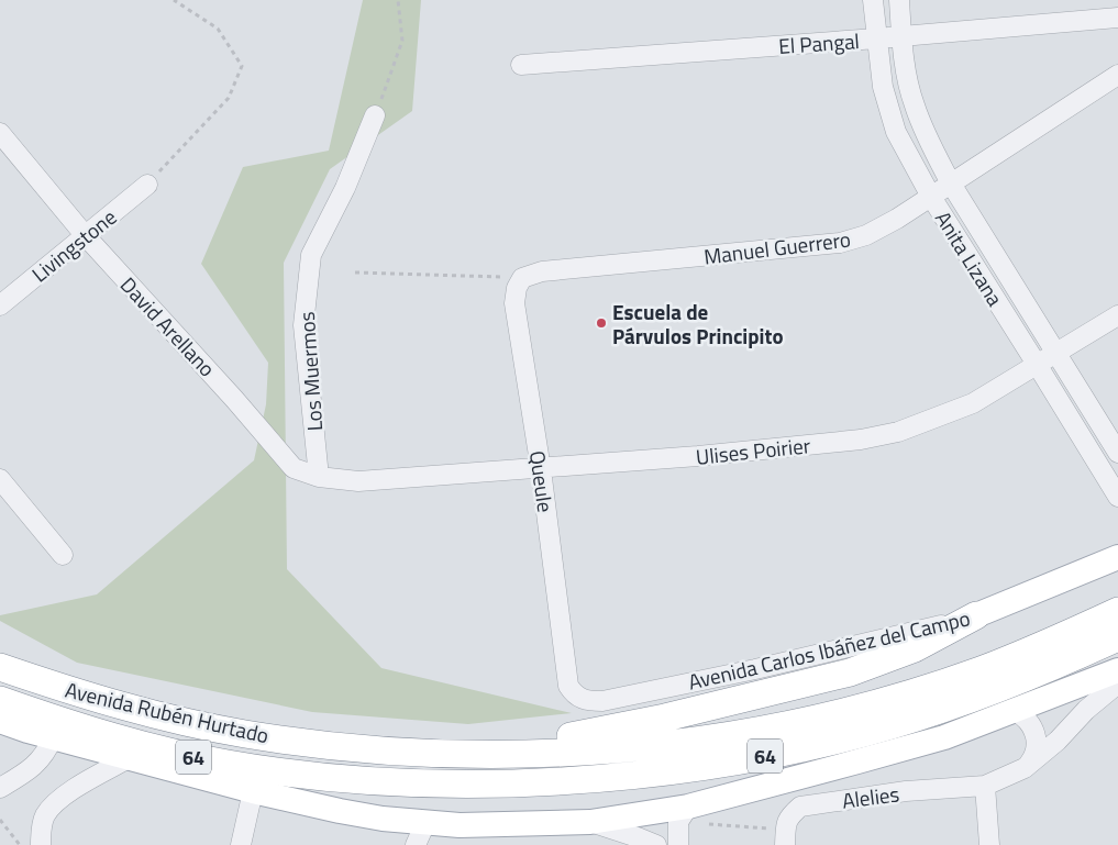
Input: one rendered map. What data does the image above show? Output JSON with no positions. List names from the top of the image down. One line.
{"streets":{"highway":["Avenida Rubén Hurtado","64"],"main road":["Avenida Carlos Ibáñez del Campo"],"street":["El Pangal","Livingstone","Manuel Guerrero","Anita Lizana","David Arellano","Los Muermos","Ulises Poirier","Queule","Alelies"]},"crossings":[["El Pangal","Anita Lizana"],["Livingstone","David Arellano"],["Manuel Guerrero","Anita Lizana"],["Manuel Guerrero","Queule"],["Anita Lizana","Ulises Poirier"],["David Arellano","Los Muermos"],["David Arellano","Ulises Poirier"],["Ulises Poirier","Queule"],["Queule","Avenida Carlos Ibáñez del Campo"],["Avenida Rubén Hurtado","64"]],"places":["Escuela de Párvulos Principito"]}
